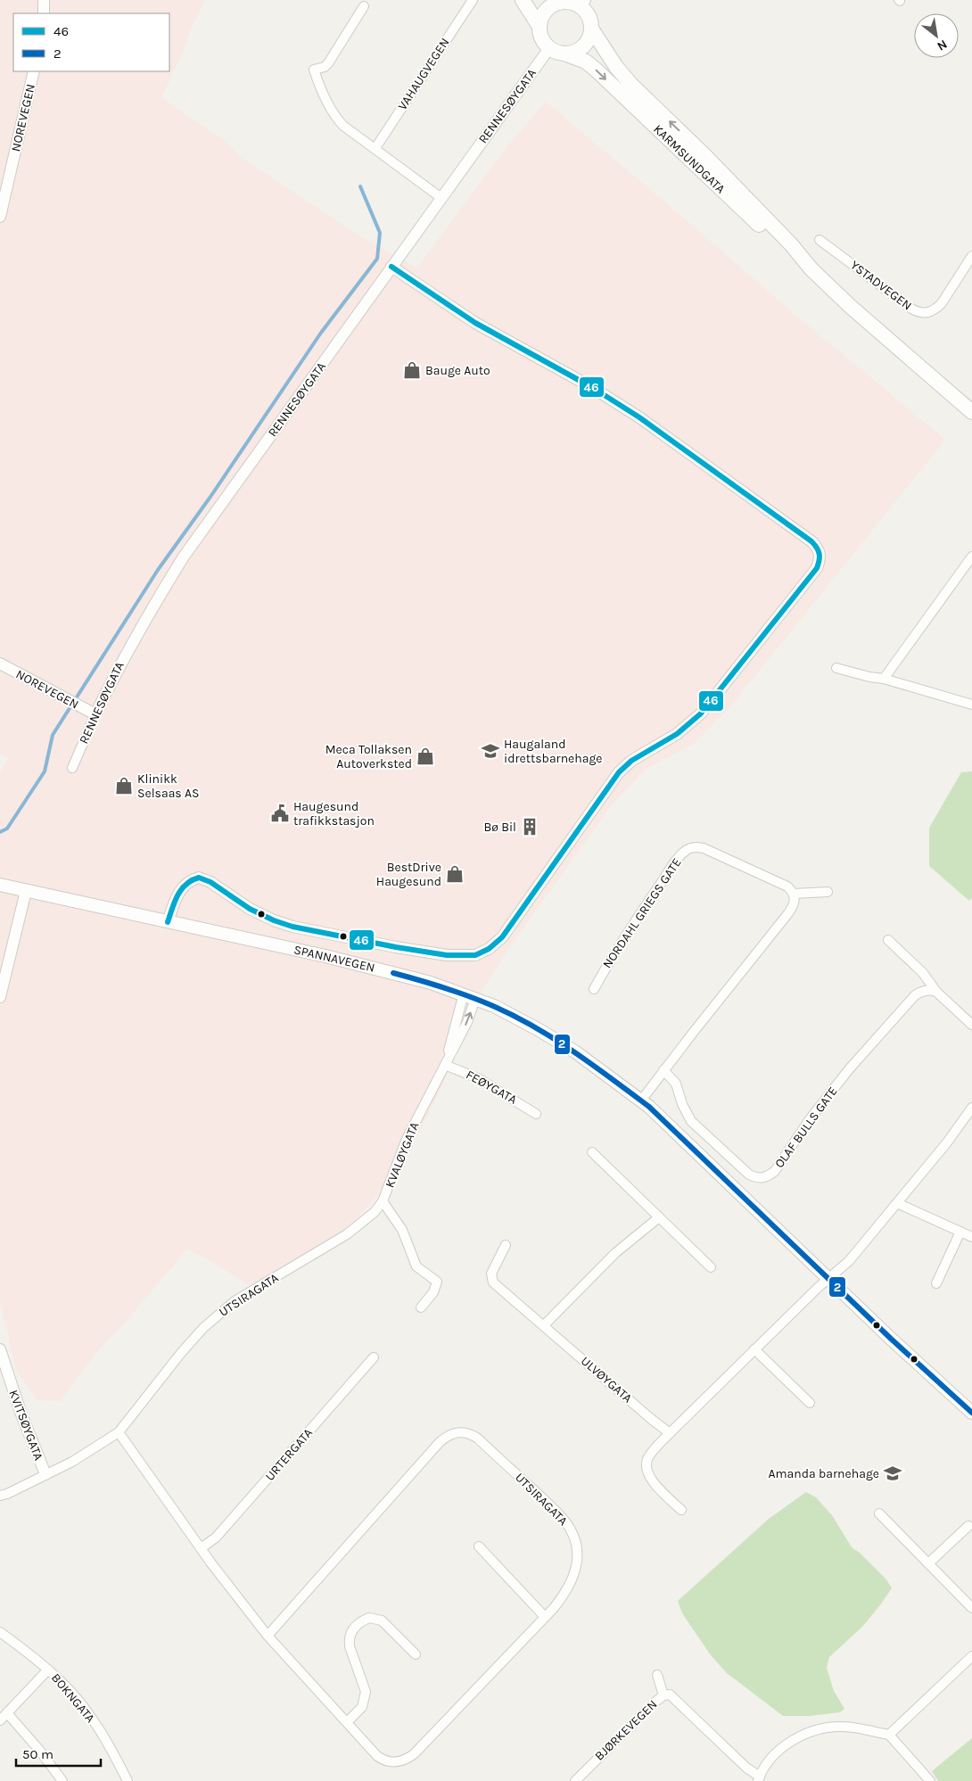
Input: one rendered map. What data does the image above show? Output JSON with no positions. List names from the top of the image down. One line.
{"streets":{"highway":["KARMSUNDGATA"],"main road":["SPANNAVEGEN"],"street":["VAHAUGVEGEN","RENNESØYGATA","NOREVEGEN","YSTADVEGEN","NORDAHL GRIEGS GATE","FEØYGATA","OLAF BULLS GATE","KVALØYGATA","UTSIRAGATA","ULVØYGATA","KVITSØYGATA","URTERGATA","BOKNGATA","BJØRKEVEGEN"]},"crossings":[["RENNESØYGATA","NOREVEGEN"],["RENNESØYGATA","KARMSUNDGATA"],["SPANNAVEGEN","KVALØYGATA"],["FEØYGATA","KVALØYGATA"],["KVALØYGATA","UTSIRAGATA"],["UTSIRAGATA","KVITSØYGATA"],["UTSIRAGATA","URTERGATA"]],"places":{"shop":["Bauge Auto","Meca Tollaksen Autoverksted","Klinikk Selsaas AS","BestDrive Haugesund"],"school or university":["Haugaland idrettsbarnehage","Amanda barnehage"],"public building":["Haugesund trafikkstasjon"],"building":["Bø Bil"]},"lines":["transit line 46","transit line 2"],"legend":["46","2"],"scale_bar":"50 m","north":"bottom right"}
